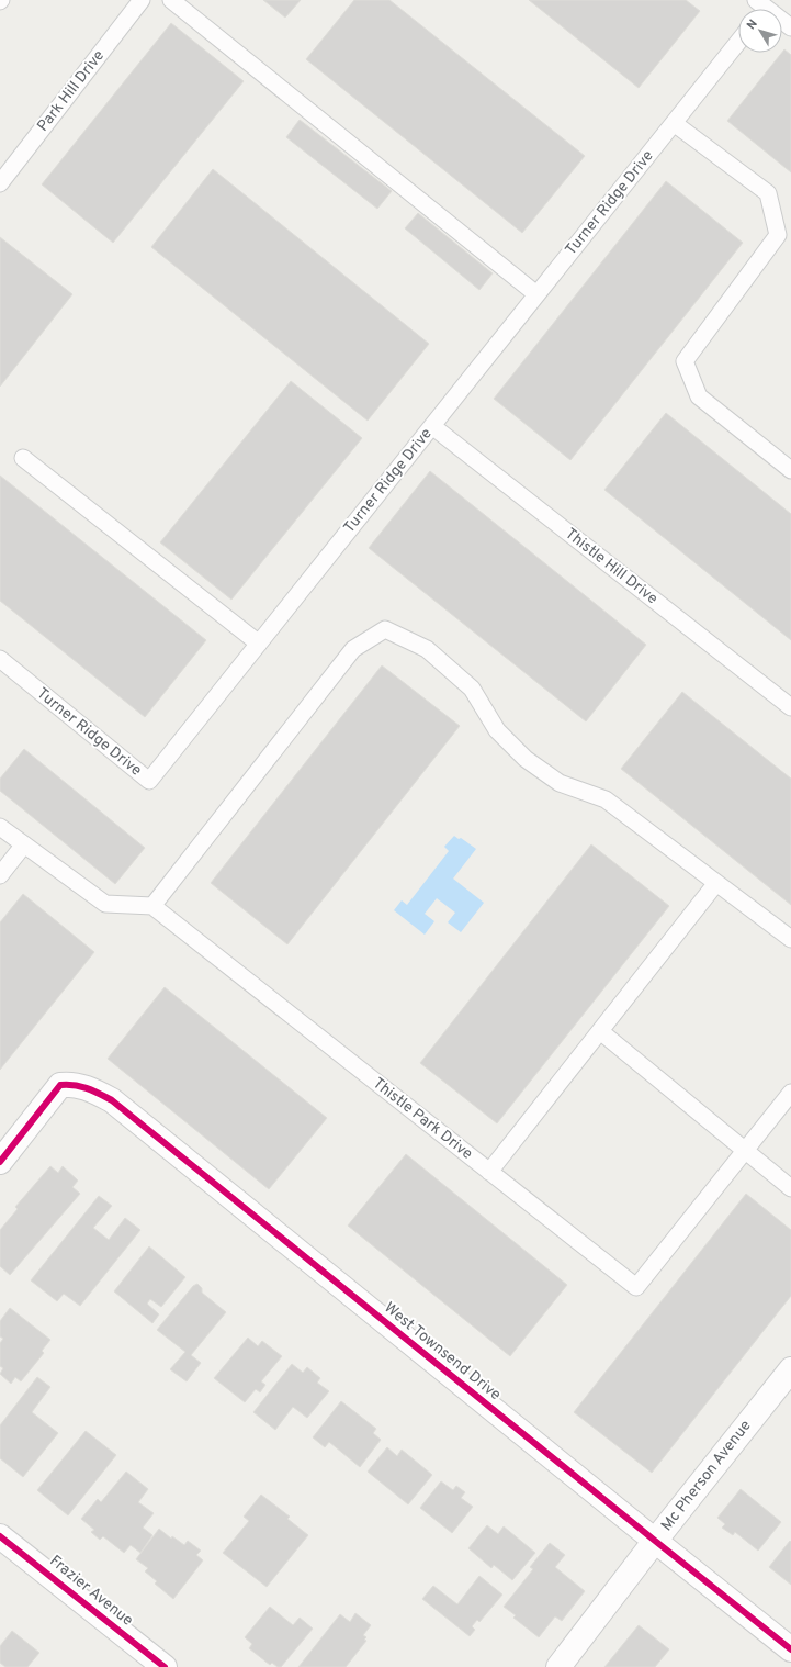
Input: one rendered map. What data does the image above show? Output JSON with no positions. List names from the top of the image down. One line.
{"streets":{"street":["West Townsend Drive","Mc Pherson Avenue","Frazier Avenue"],"lane":["Park Hill Drive","Turner Ridge Drive","Thistle Hill Drive","Thistle Park Drive"]},"crossings":[["Turner Ridge Drive","Thistle Hill Drive"],["West Townsend Drive","Mc Pherson Avenue"]],"north":"top left"}
